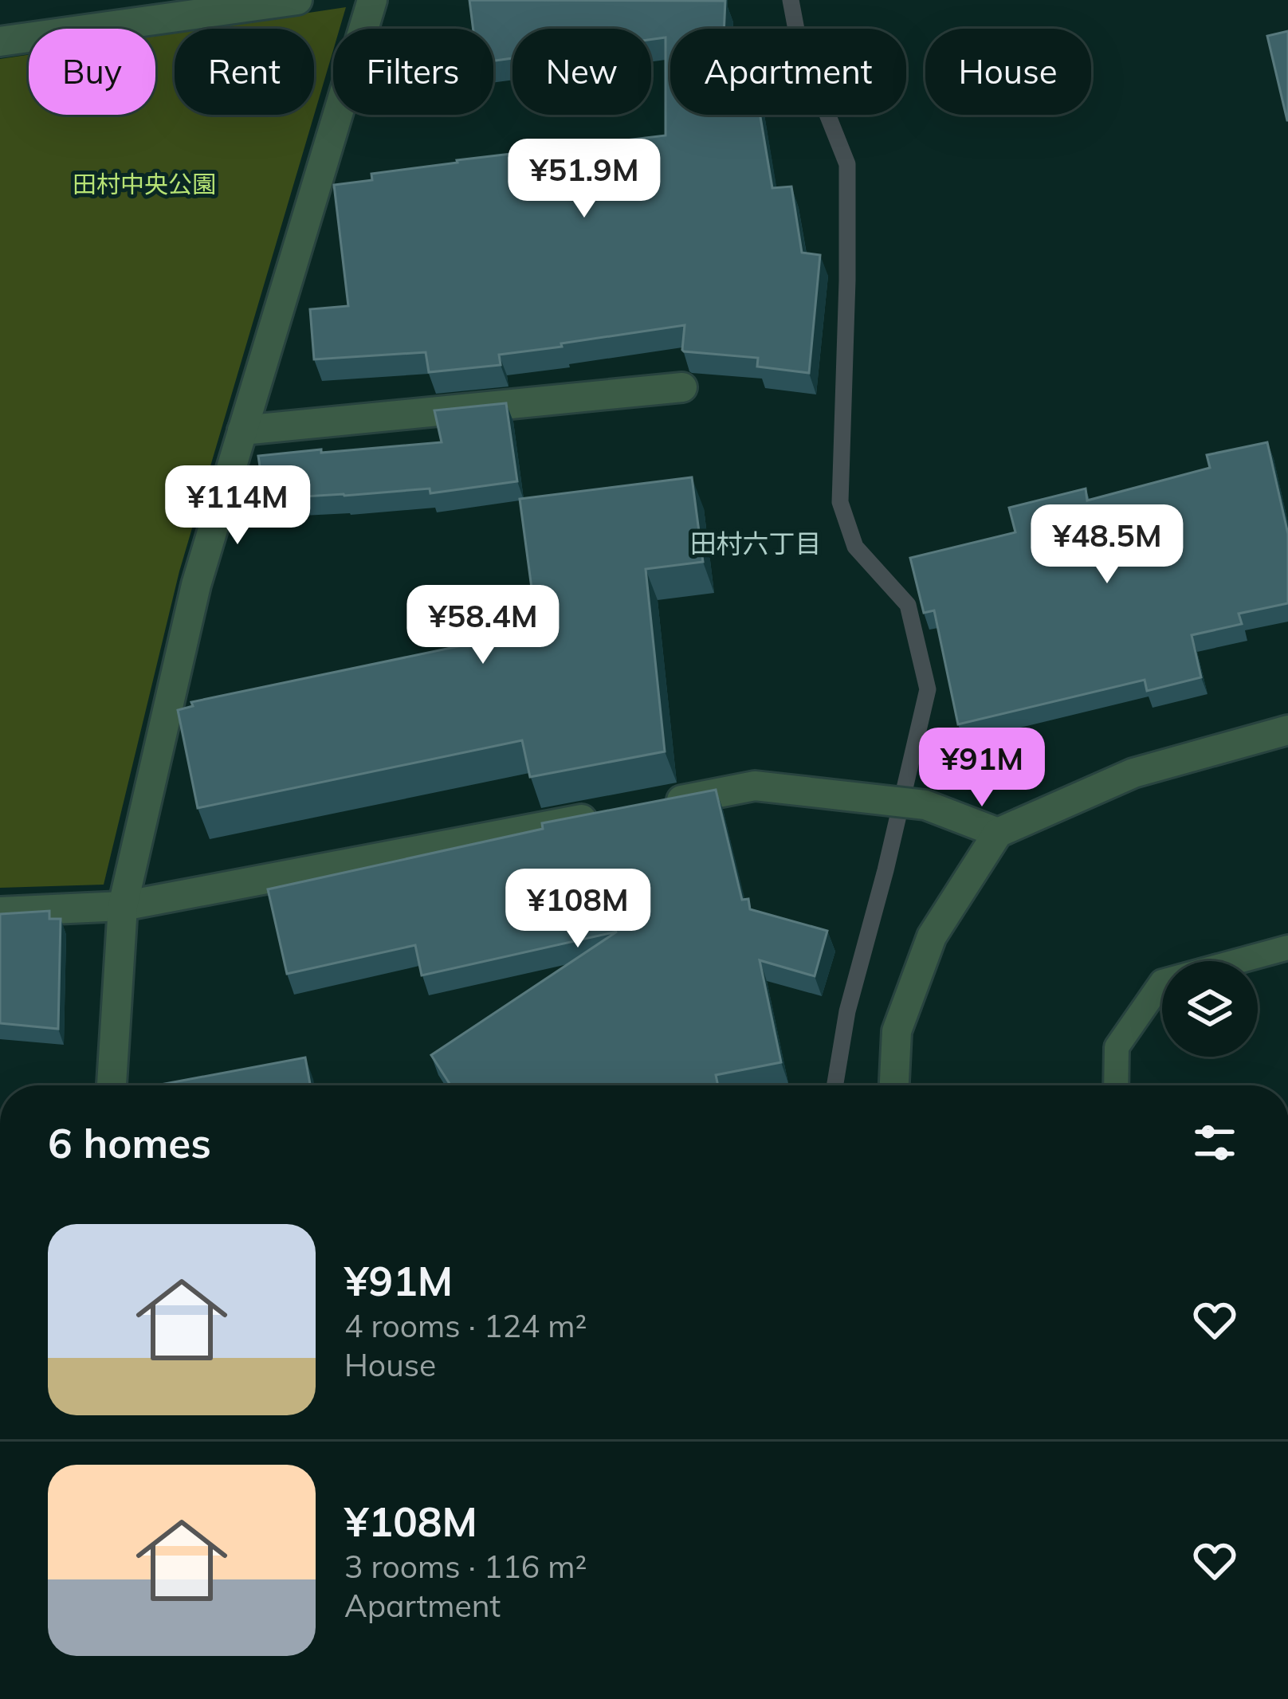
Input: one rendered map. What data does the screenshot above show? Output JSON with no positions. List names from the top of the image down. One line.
{"districts":["田村六丁目"],"parks":["田村中央公園"],"page":{"chip":["Buy","Rent","Filters","New","Apartment","House"],"price":["¥51.9M","¥114M","¥48.5M","¥58.4M","¥91M","¥108M"],"heading":"6 homes","list":[{"name":"¥91M","note":"4 rooms · 124 m² · House"},{"name":"¥108M","note":"3 rooms · 116 m² · Apartment"}]}}
